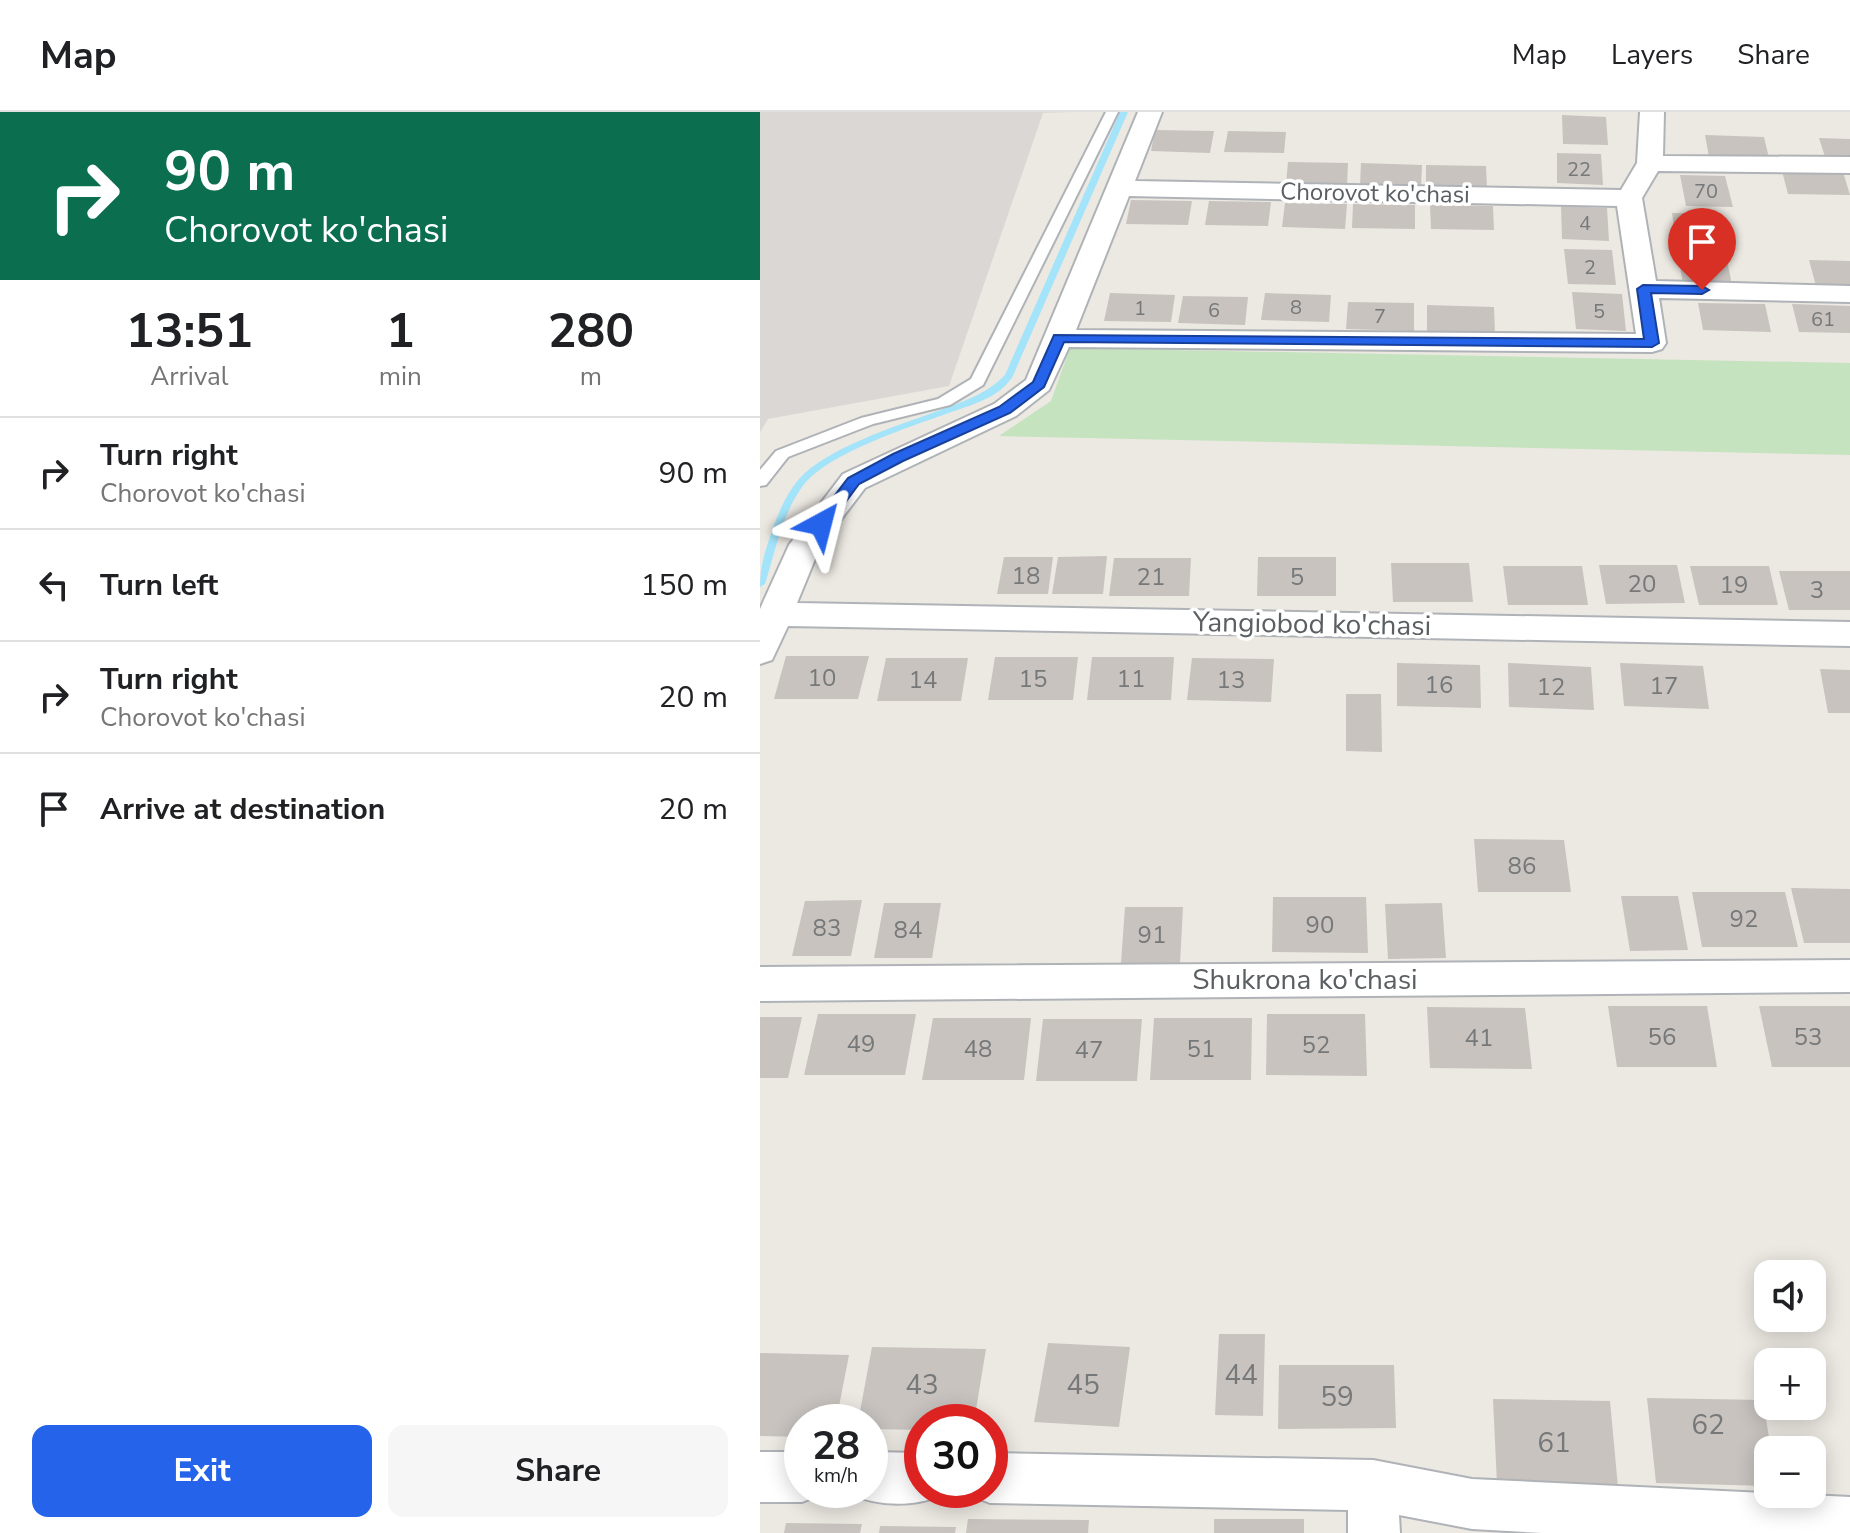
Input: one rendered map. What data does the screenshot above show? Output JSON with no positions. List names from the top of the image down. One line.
{"streets":{"street":["Chorovot ko'chasi","Yangiobod ko'chasi","Shukrona ko'chasi"]},"house_numbers":["22","70","4","2","8","1","6","5","7","61","18","21","5","20","19","3","10","15","11","14","13","16","17","12","86","92","90","83","84","91","56","53","41","49","52","48","51","47","44","43","45","59","62","61"],"page":{"header":"Map","nav":["Map","Layers","Share"],"turn":["90 m","Chorovot ko'chasi"],"eta":["13:51","Arrival","1","min","280","m"],"list":[{"name":"Turn right","note":"Chorovot ko'chasi","value":"90 m"},{"name":"Turn left","value":"150 m"},{"name":"Turn right","note":"Chorovot ko'chasi","value":"20 m"},{"name":"Arrive at destination","value":"20 m"}],"map_buttons":["+","−"],"speed":"28 km/h","limit":"30","buttons":["Exit","Share"]}}
